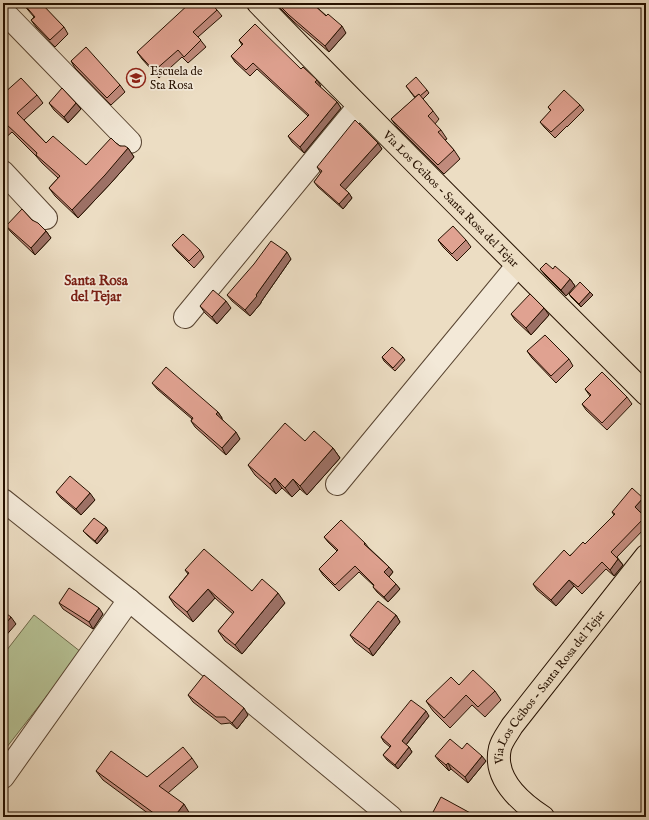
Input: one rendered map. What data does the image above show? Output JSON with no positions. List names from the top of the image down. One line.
{"streets":{"main road":["Via Los Ceibos - Santa Rosa del Tejar"]},"districts":["Santa Rosa del Tejar"],"places":{"school or university":["Escuela de Sta Rosa"]}}
